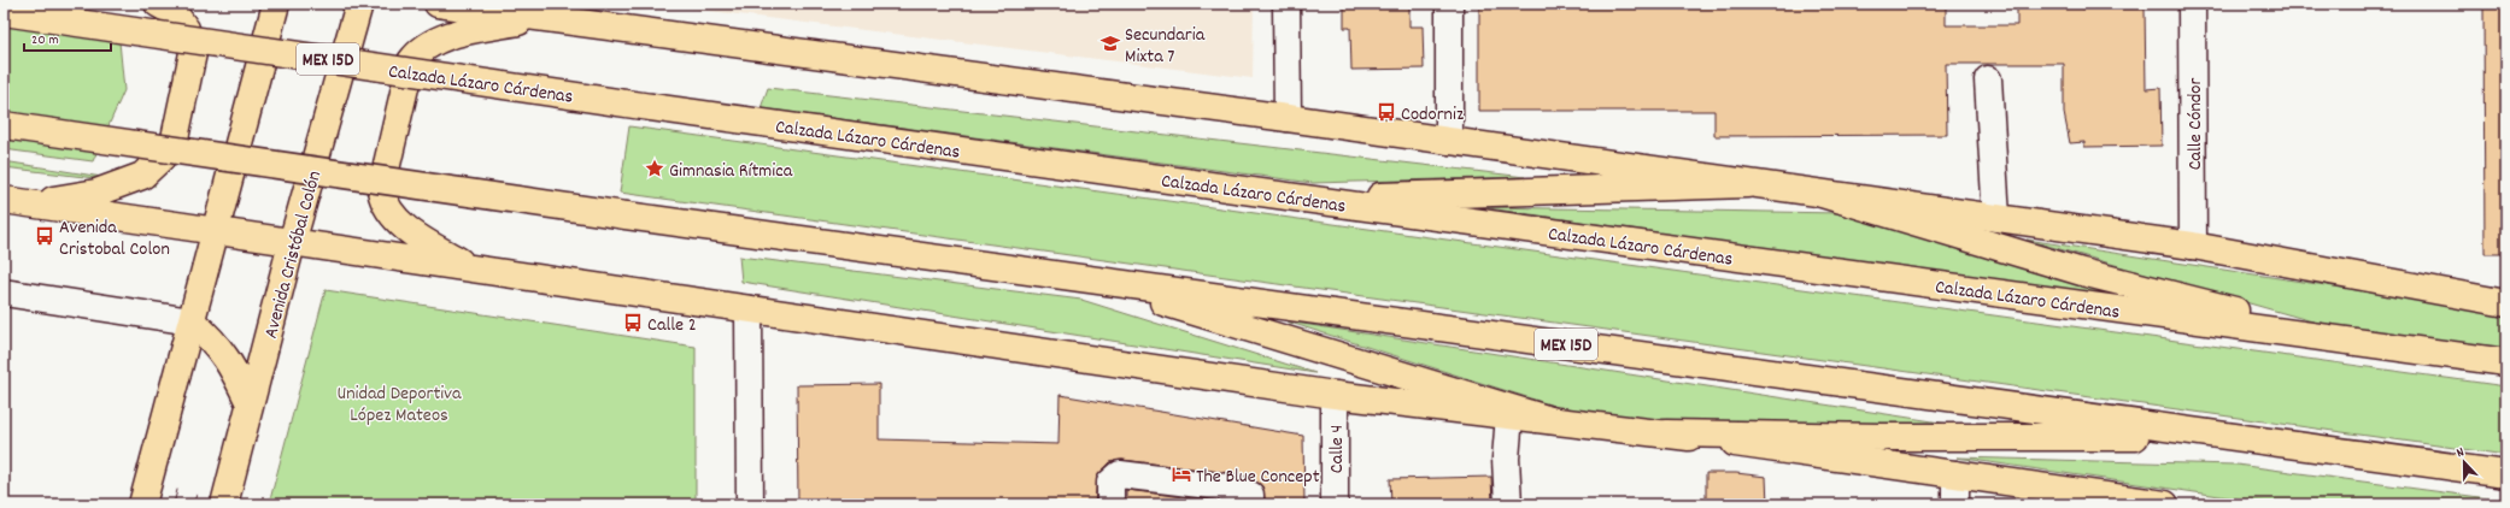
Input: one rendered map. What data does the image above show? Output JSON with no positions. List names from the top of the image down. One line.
{"streets":{"main road":["MEX 15D","Calzada Lázaro Cárdenas","Avenida Cristóbal Colón"],"street":["Calle Cóndor","Calle 4"]},"parks":["Unidad Deportiva López Mateos"],"places":{"school or university":["Secundaria Mixta 7"],"bus stop":["Codorniz","Avenida Cristobal Colon","Calle 2"],"place":["Gimnasia Rítmica"],"hotel":["The Blue Concept"]},"scale_bar":"20 m","north":"top"}
